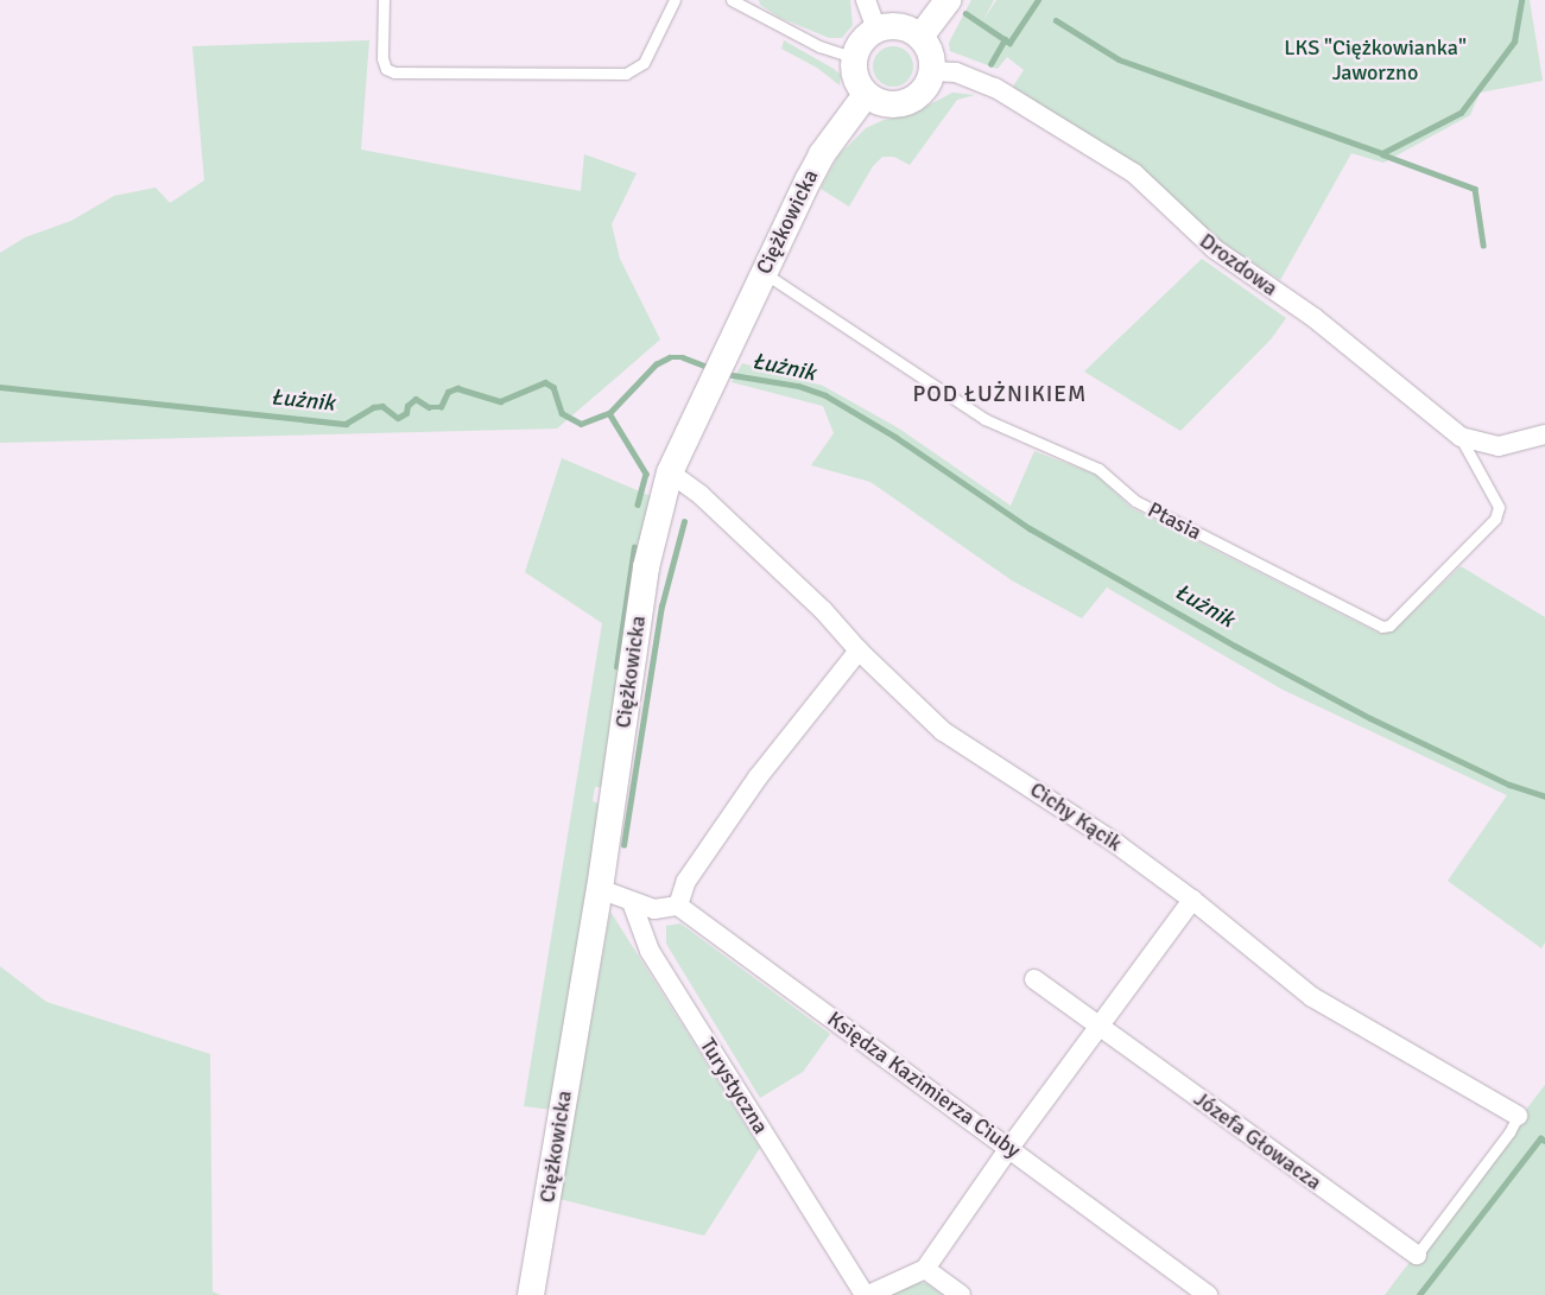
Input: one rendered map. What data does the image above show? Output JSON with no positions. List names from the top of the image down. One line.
{"streets":{"street":["Ciężkowicka","Drozdowa","Cichy Kącik","Księdza Kazimierza Ciuby","Turystyczna","Józefa Głowacza"],"lane":["Ptasia"]},"crossings":[["Ciężkowicka","Drozdowa"],["Ciężkowicka","Ptasia"],["Ciężkowicka","Cichy Kącik"],["Drozdowa","Ptasia"]],"districts":["POD ŁUŻNIKIEM"],"water":["Łużnik"],"parks":["LKS \"Ciężkowianka\" Jaworzno"]}
